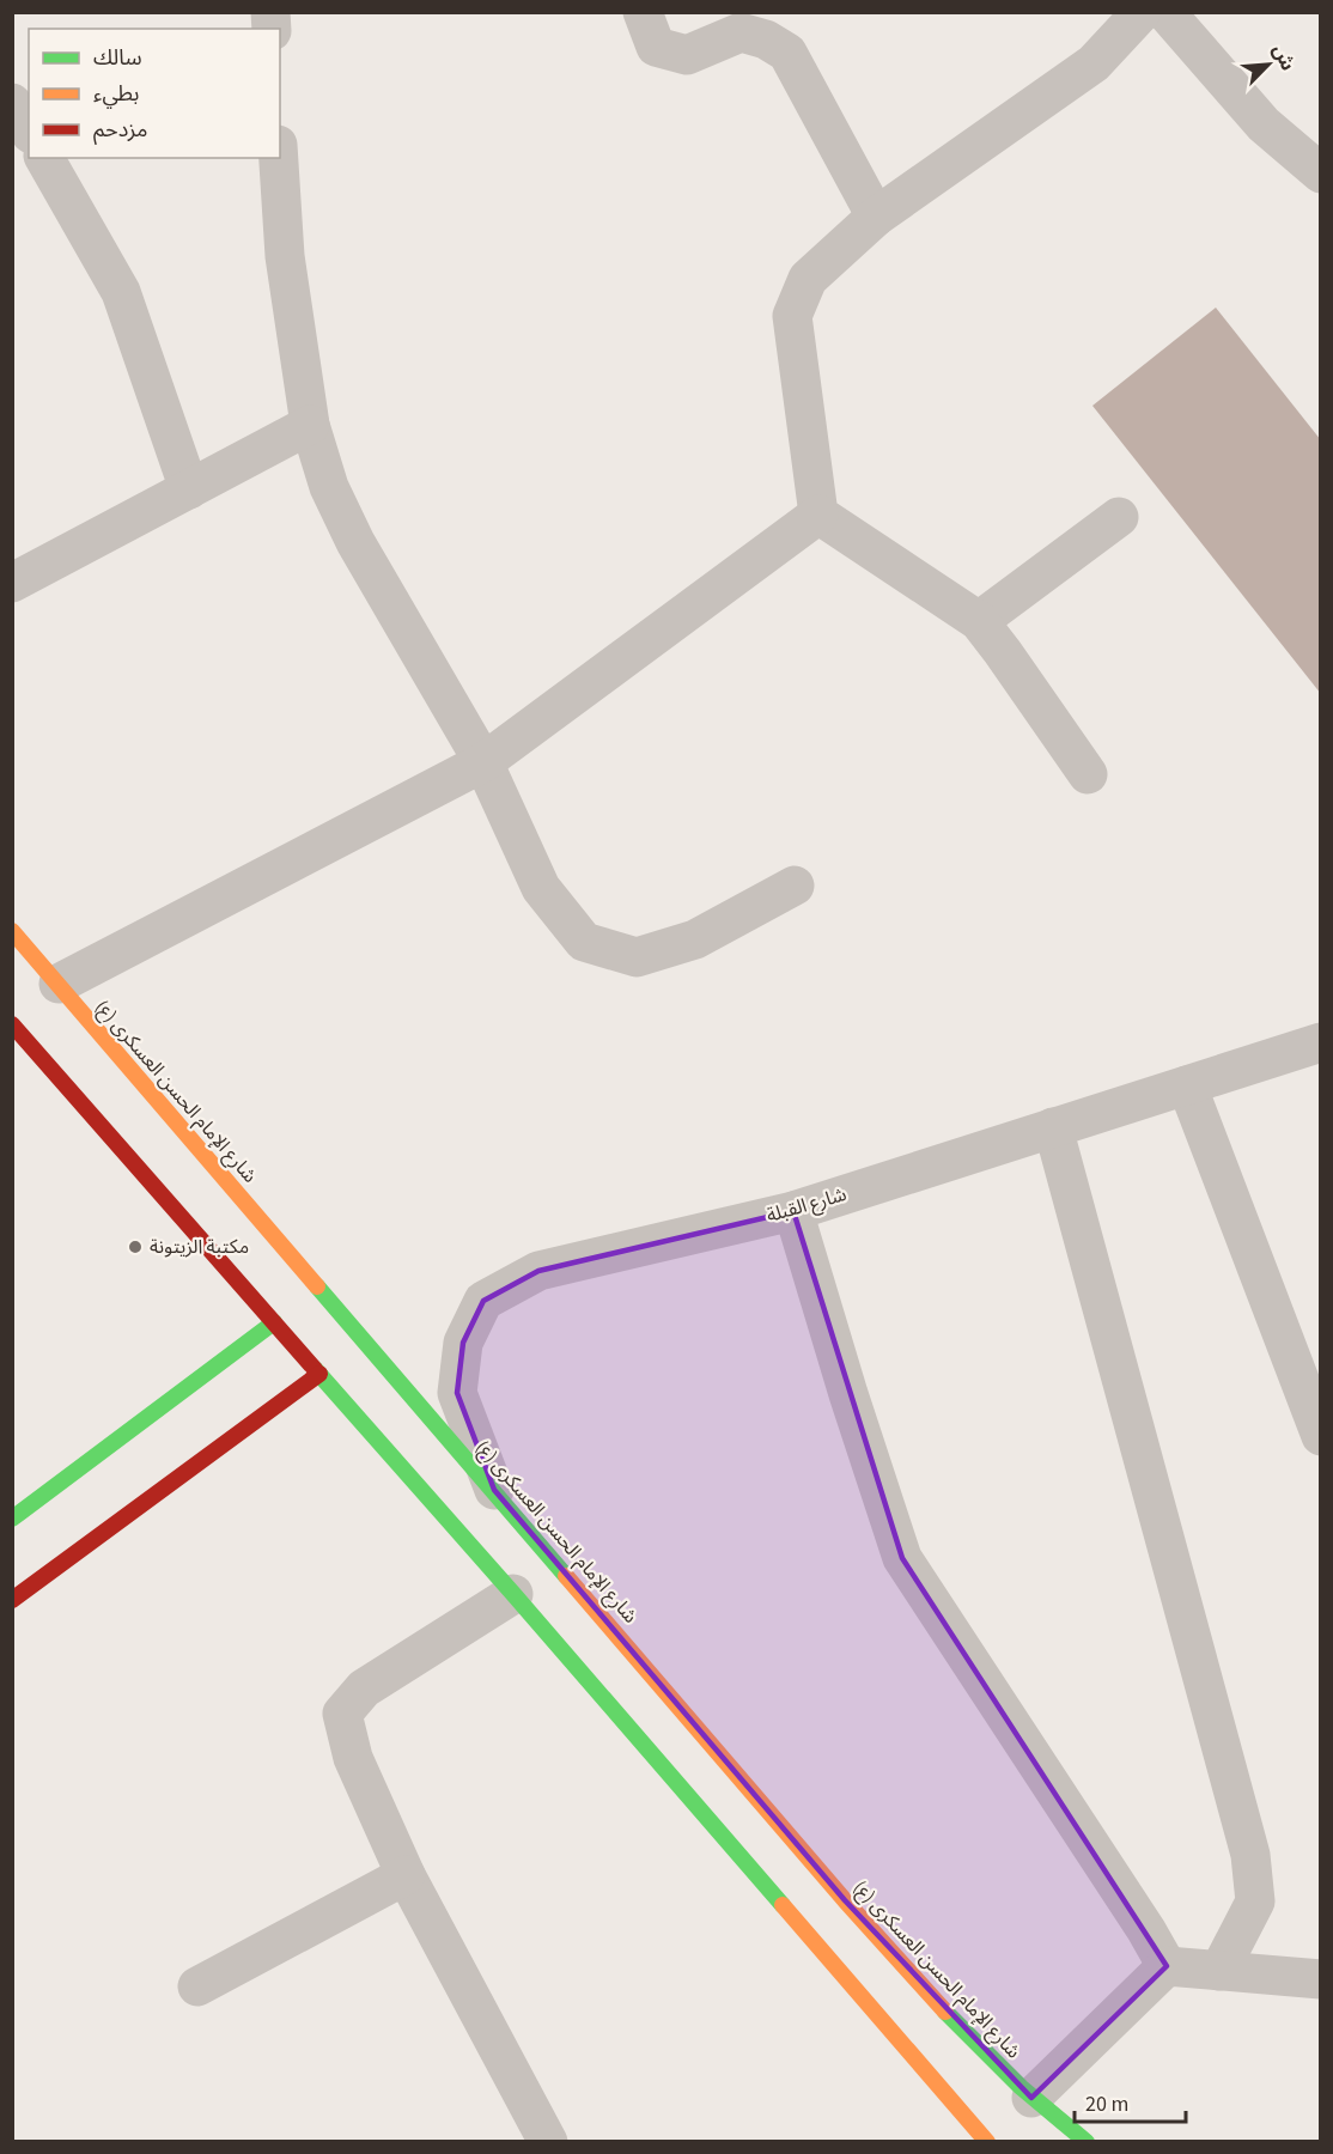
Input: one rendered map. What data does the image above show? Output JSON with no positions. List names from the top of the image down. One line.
{"streets":{"main road":["شارع الإمام الحسن العسکری (ع)"],"street":["شارع القبلة"]},"crossings":[["شارع الإمام الحسن العسکری (ع)","شارع القبلة"]],"places":["مكتبة الزيتونة"],"legend":["سالك","بطيء","مزدحم"],"scale_bar":"20 m","north":"top right"}
